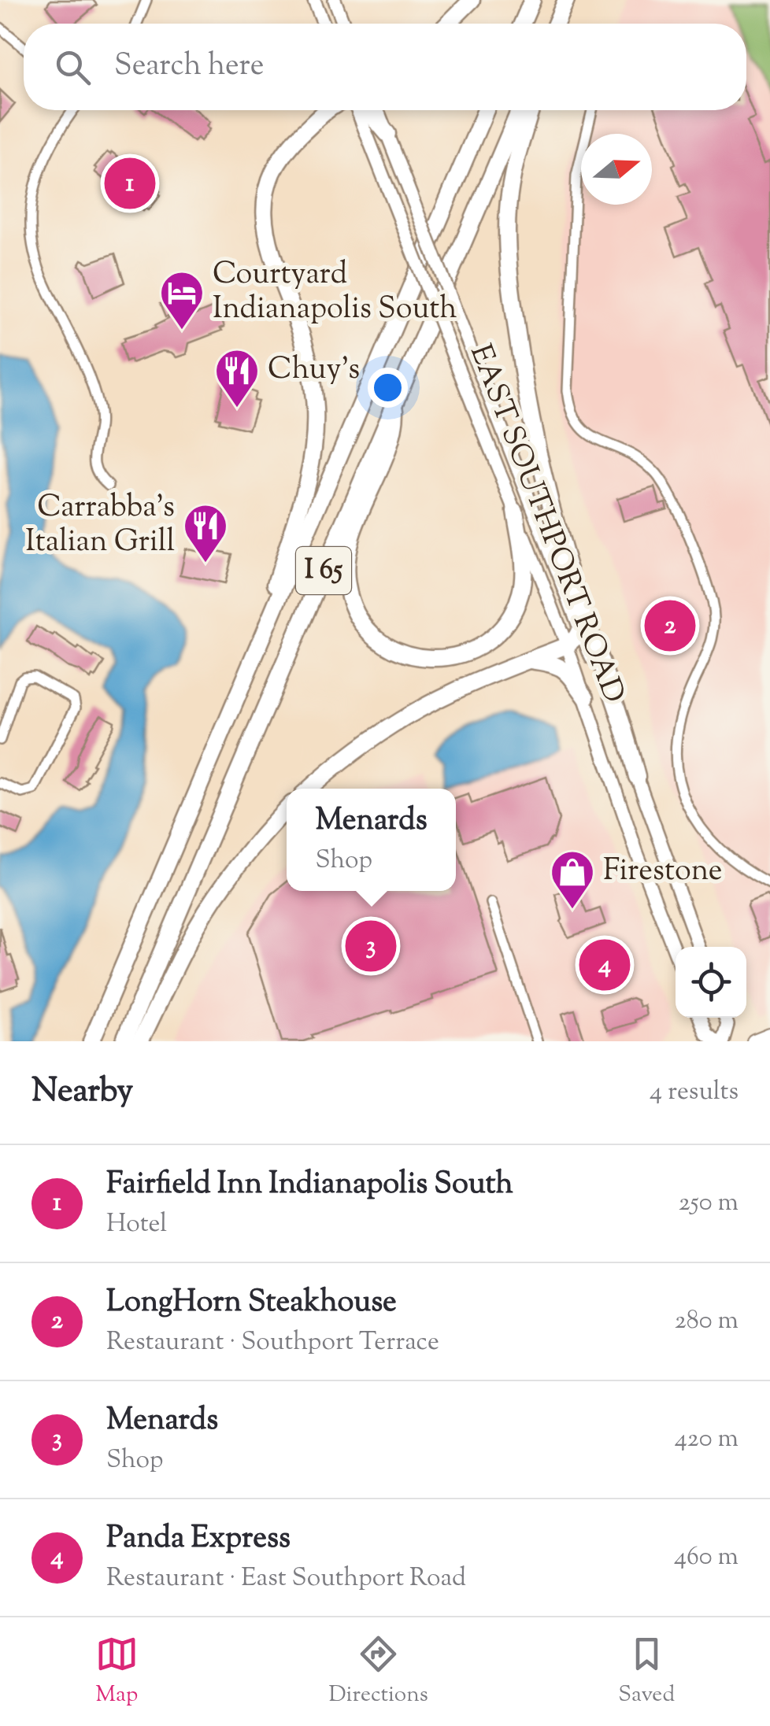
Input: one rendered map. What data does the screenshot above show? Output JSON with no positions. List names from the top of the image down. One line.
{"streets":{"highway":["I 65"],"main road":["EAST SOUTHPORT ROAD"]},"places":{"hotel":["Courtyard Indianapolis South"],"restaurant":["Chuy's","Carrabba's Italian Grill"],"shop":["Firestone"]},"north":"right","page":{"search":"Search here","pins":["1","2","3","4"],"popup":["Menards","Shop"],"heading":["Nearby","4 results"],"list":[{"mark":"1","name":"Fairfield Inn Indianapolis South","note":"Hotel","value":"250 m"},{"mark":"2","name":"LongHorn Steakhouse","note":"Restaurant · Southport Terrace","value":"280 m"},{"mark":"3","name":"Menards","note":"Shop","value":"420 m"},{"mark":"4","name":"Panda Express","note":"Restaurant · East Southport Road","value":"460 m"}],"nav":["Map","Directions","Saved"]}}
